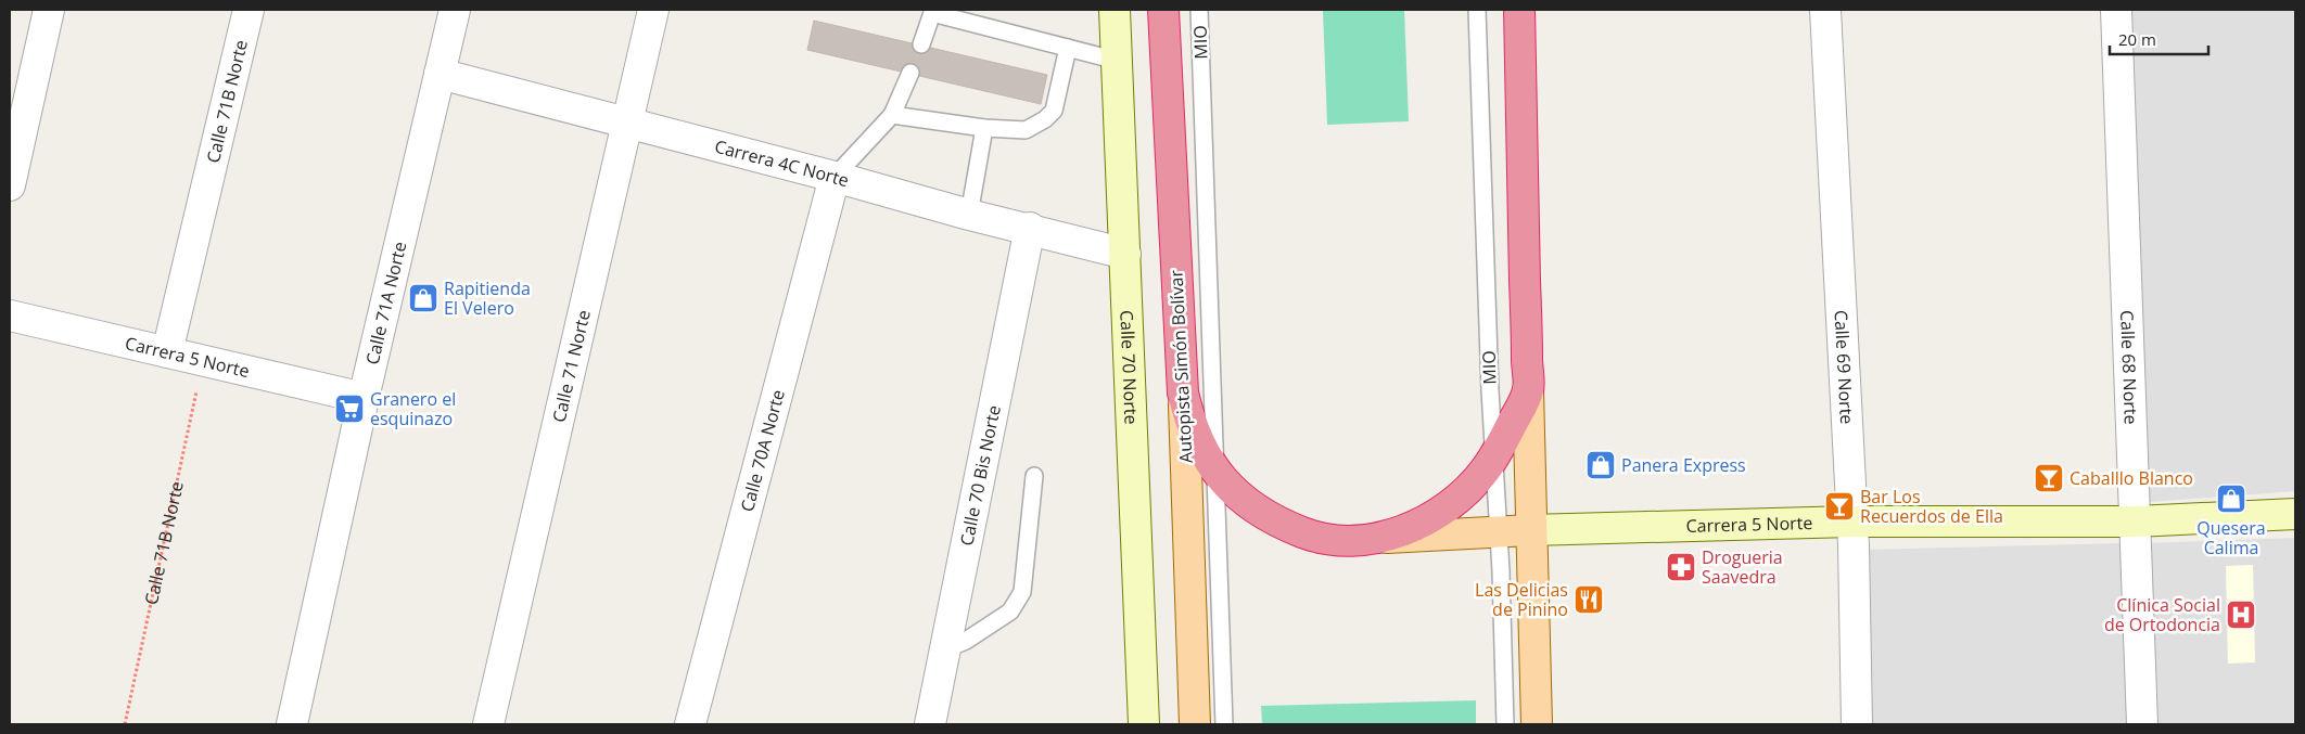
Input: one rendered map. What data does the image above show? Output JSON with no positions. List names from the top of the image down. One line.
{"streets":{"highway":["Autopista Simón Bolívar"],"street":["Calle 71B Norte","Carrera 4C Norte","Calle 71A Norte","Carrera 5 Norte","Calle 71 Norte","Calle 70 Norte","Calle 69 Norte","Calle 68 Norte","Calle 70A Norte","Calle 70 Bis Norte"],"lane":["MIO"]},"crossings":[["Calle 71B Norte","Carrera 5 Norte"],["Carrera 4C Norte","Calle 71A Norte"],["Carrera 4C Norte","Calle 71 Norte"],["Carrera 4C Norte","Calle 70 Norte"],["Carrera 4C Norte","Calle 70A Norte"],["Carrera 4C Norte","Calle 70 Bis Norte"],["Calle 71A Norte","Carrera 5 Norte"],["Carrera 5 Norte","Calle 69 Norte"],["Carrera 5 Norte","Calle 68 Norte"]],"places":{"shop":["Rapitienda El Velero","Panera Express","Quesera Calima"],"supermarket":["Granero el esquinazo"],"bar":["Caballlo Blanco","Bar Los Recuerdos de Ella"],"pharmacy":["Drogueria Saavedra"],"restaurant":["Las Delicias de Pinino"],"hospital":["Clínica Social de Ortodoncia"]},"scale_bar":"20 m"}
